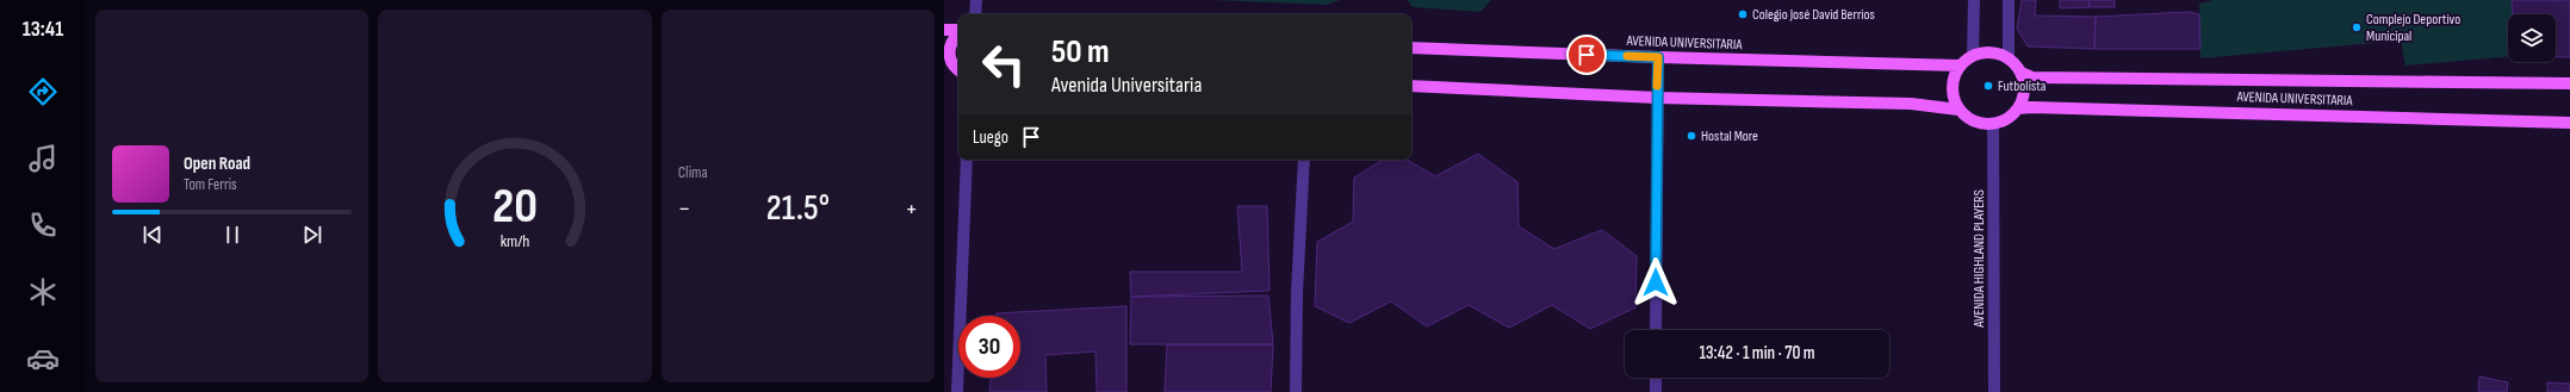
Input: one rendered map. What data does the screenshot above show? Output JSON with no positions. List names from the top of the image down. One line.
{"streets":{"main road":["AVENIDA UNIVERSITARIA"],"street":["AVENIDA HIGHLAND PLAYERS"]},"crossings":[["AVENIDA UNIVERSITARIA","AVENIDA HIGHLAND PLAYERS"]],"places":["Colegio José David Berrios","Complejo Deportivo Municipal","Futbolista","Hostal More"],"page":{"tabs":"13:41","tile":"Clima","turn":["50 m","Avenida Universitaria"],"then":"Luego","song":["Open Road","Tom Ferris"],"heat":["−","21.5°","+"],"limit":"30","trip":"13:42 · 1 min · 70 m","gauge":["20","km/h"]}}
